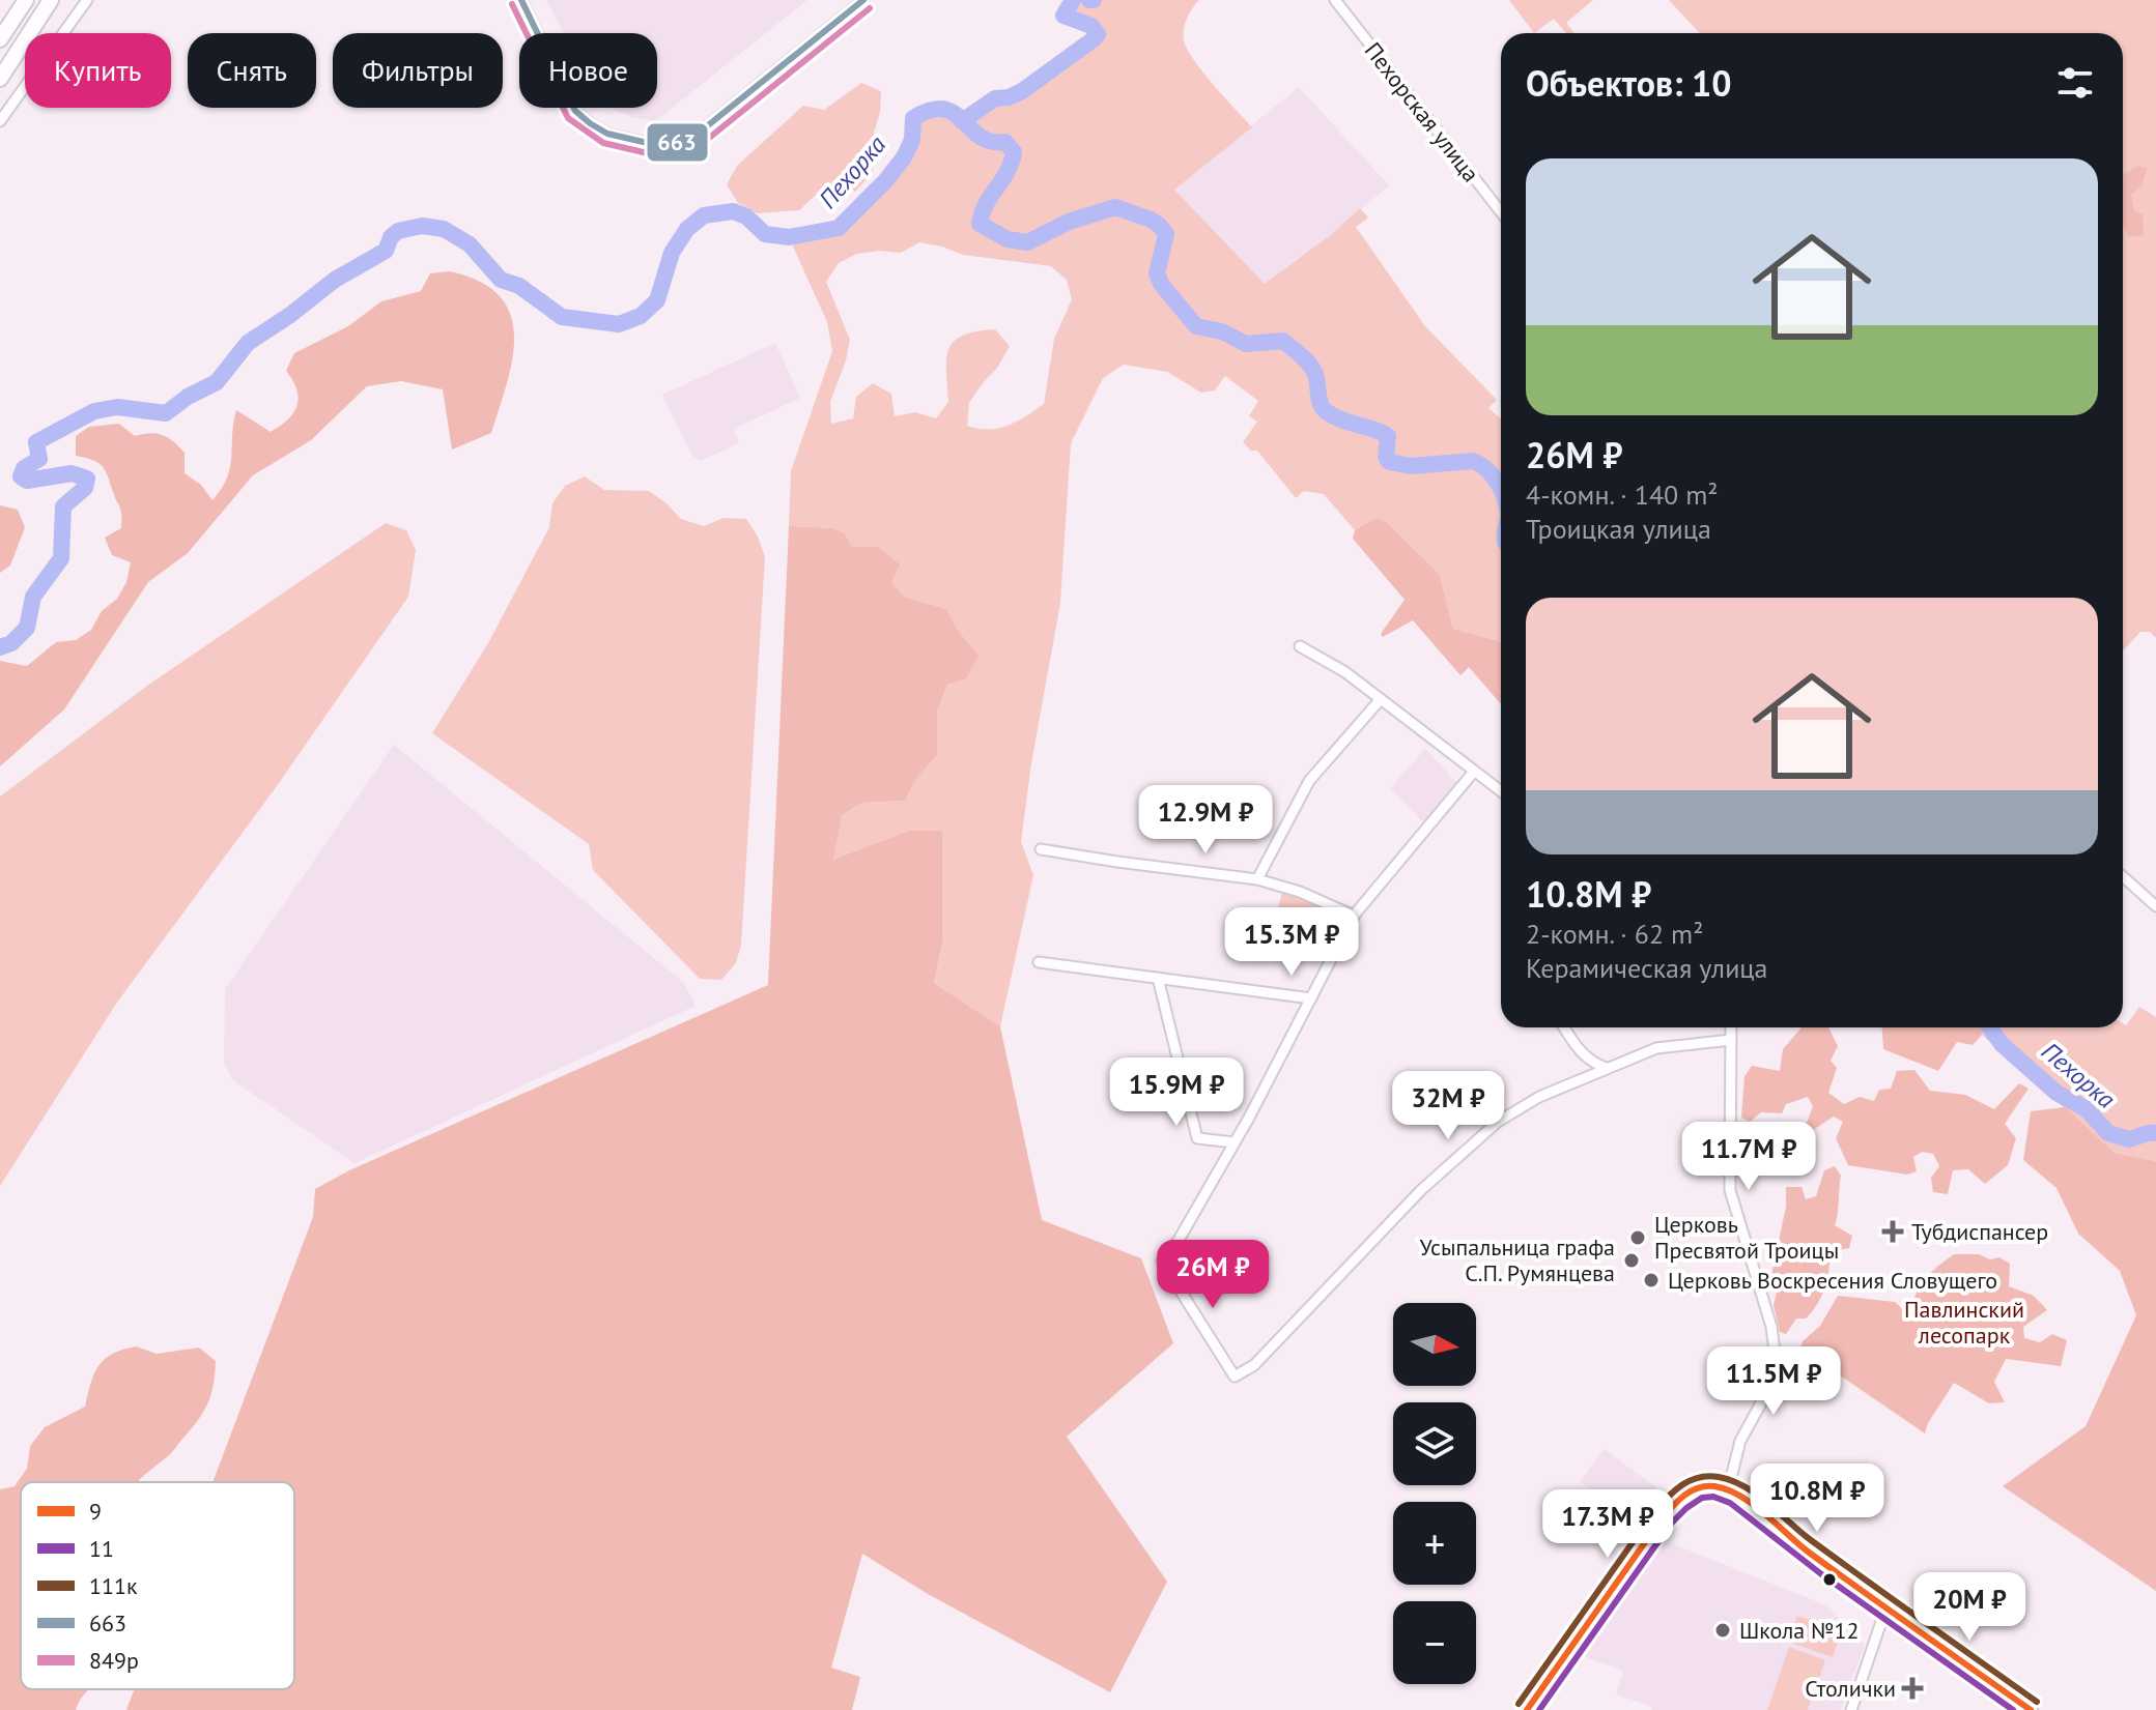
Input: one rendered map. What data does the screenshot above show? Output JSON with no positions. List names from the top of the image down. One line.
{"streets":{"street":["Пехорская улица"]},"water":["Пехорка"],"parks":["Павлинский лесопарк"],"places":{"health":["Тубдиспансер","Столички"],"other":["Церковь Пресвятой Троицы","Усыпальница графа С.П. Румянцева","Церковь Воскресения Словущего","Школа №12"]},"lines":["transit line 663","transit line 849р","transit line 111к","transit line 9","transit line 11"],"legend":["9","11","111к","663","849р"],"north":"right","page":{"chip":["Купить","Снять","Фильтры","Новое"],"heading":"Объектов: 10","list":[{"name":"26M ₽","note":"4-комн. · 140 m² · Троицкая улица"},{"name":"10.8M ₽","note":"2-комн. · 62 m² · Керамическая улица"}],"price":["12.9M ₽","15.3M ₽","15.9M ₽","32M ₽","11.7M ₽","26M ₽","11.5M ₽","10.8M ₽","17.3M ₽","20M ₽"],"map_buttons":["+","−"]}}
